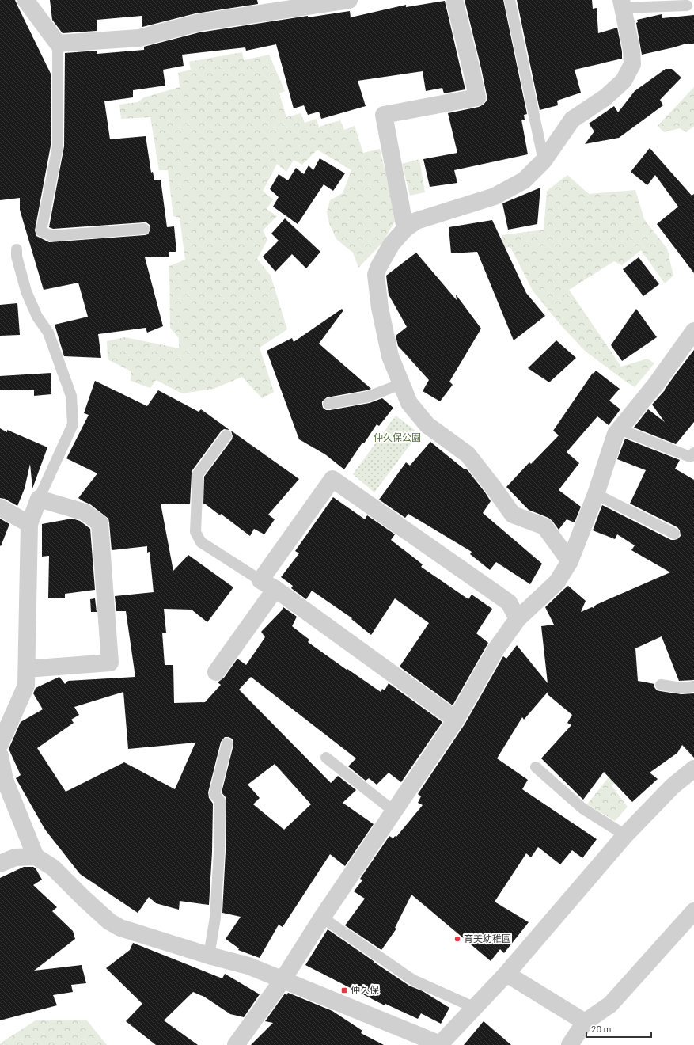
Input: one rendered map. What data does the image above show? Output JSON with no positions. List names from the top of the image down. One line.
{"parks":["仲久保公園"],"places":{"other":["育美幼稚園"],"transit":["仲久保"]},"scale_bar":"20 m"}
